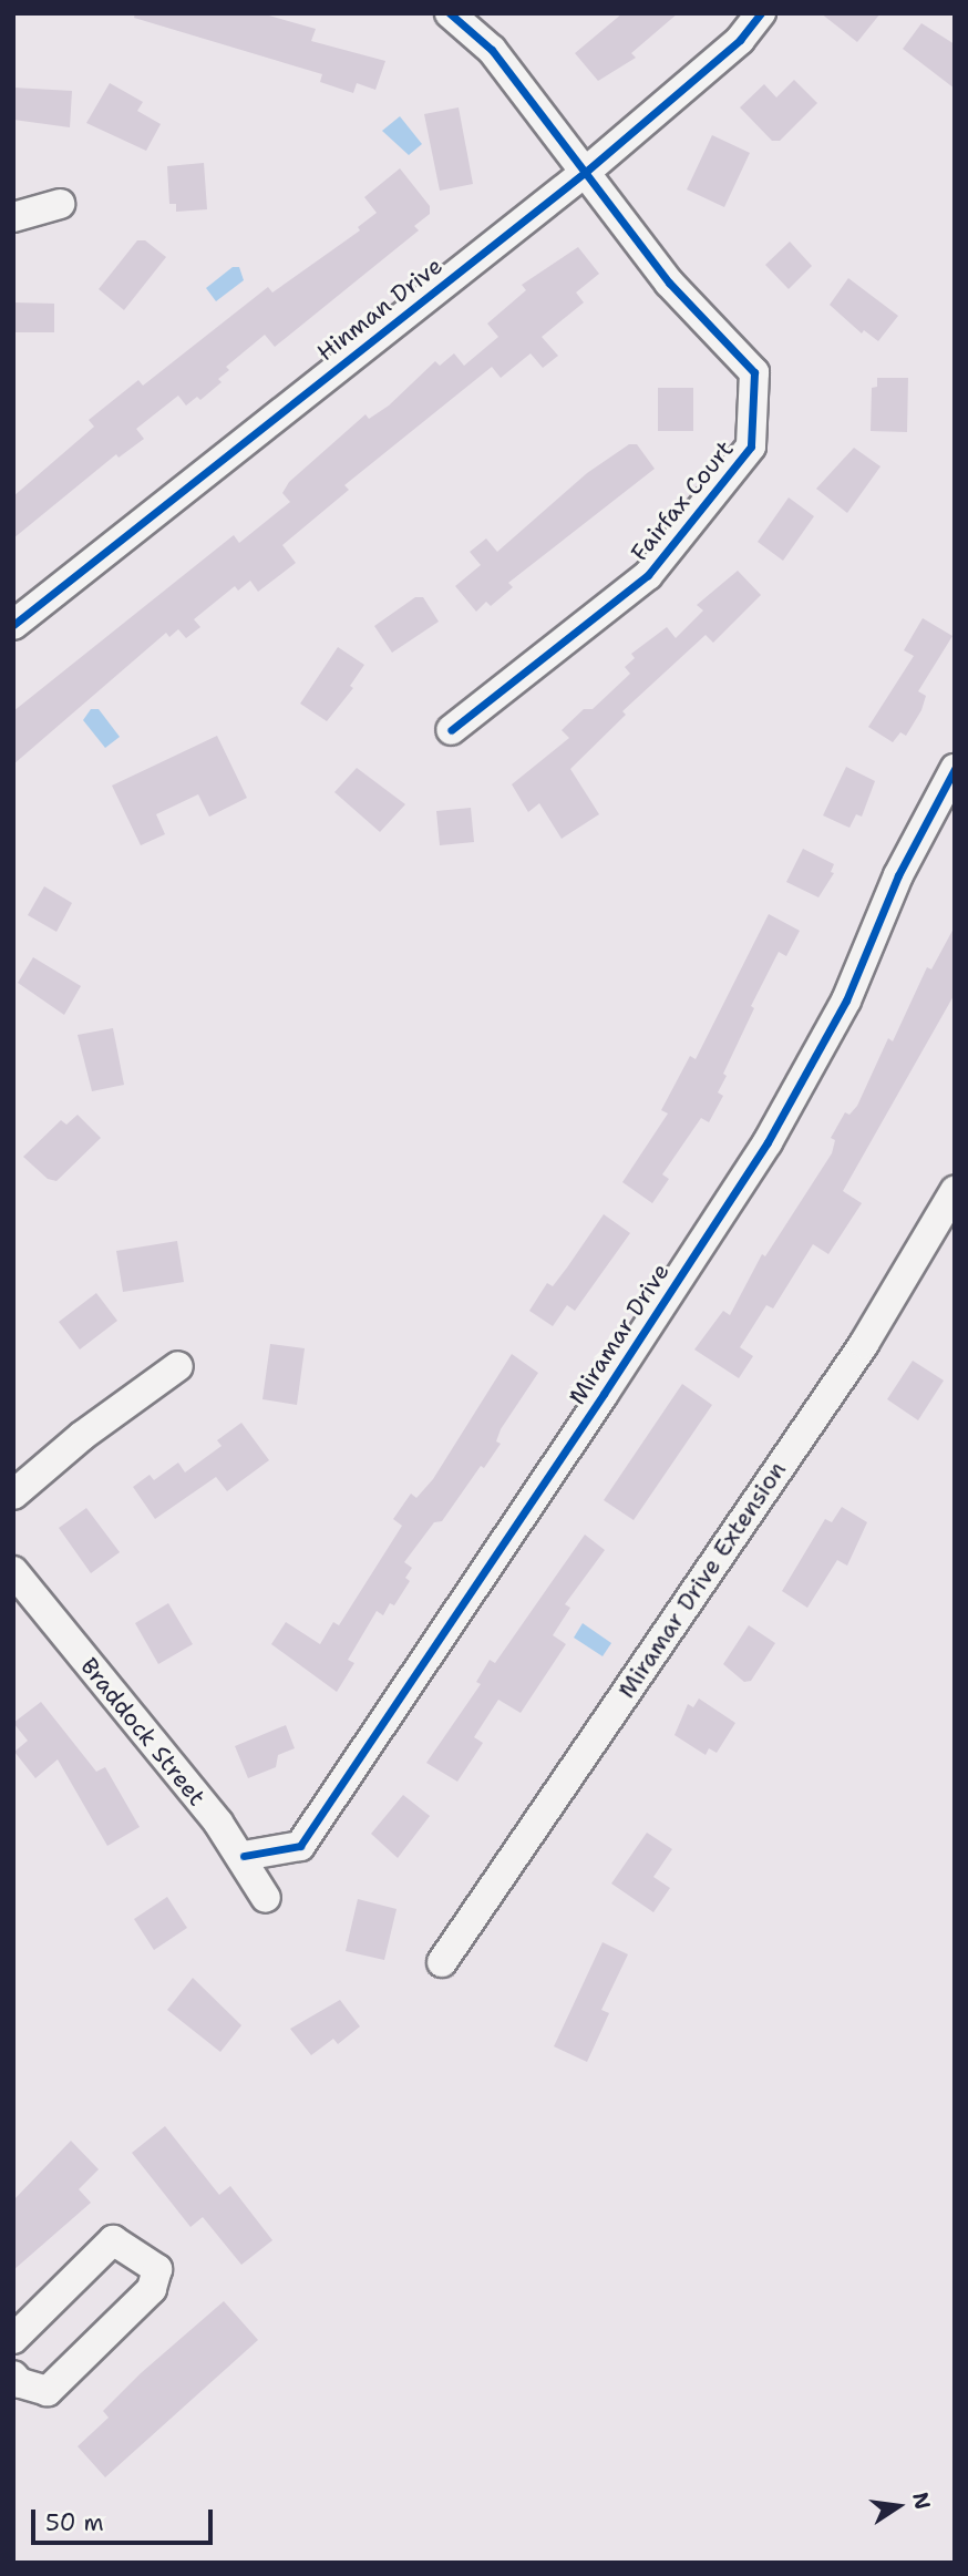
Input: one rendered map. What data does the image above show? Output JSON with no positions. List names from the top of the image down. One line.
{"streets":{"street":["Hinman Drive","Fairfax Court","Miramar Drive","Miramar Drive Extension","Braddock Street"]},"crossings":[["Hinman Drive","Fairfax Court"],["Miramar Drive","Braddock Street"]],"scale_bar":"50 m","north":"right"}
